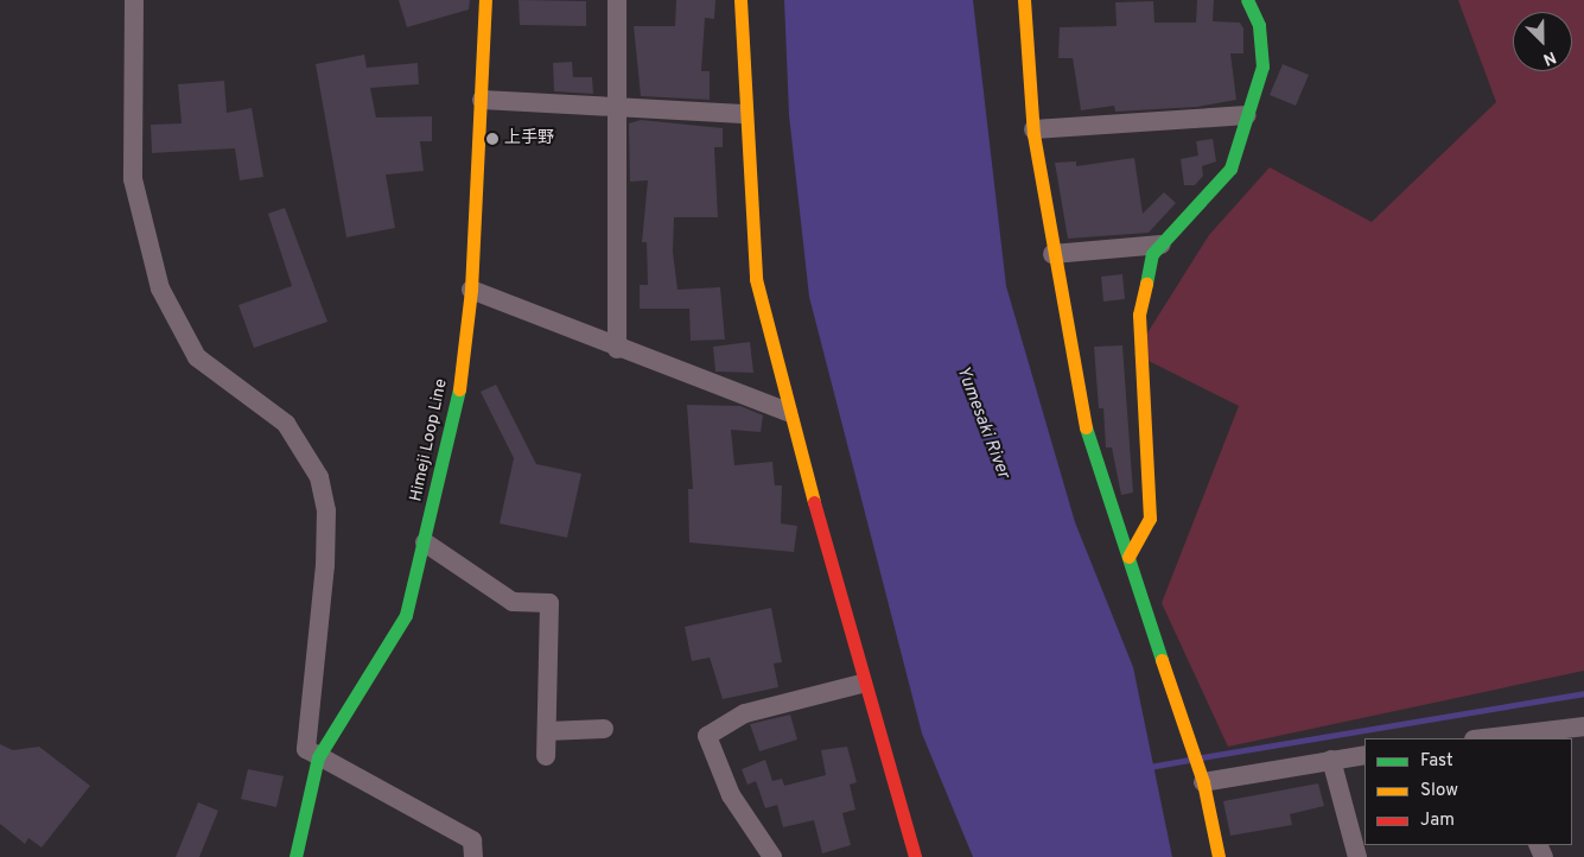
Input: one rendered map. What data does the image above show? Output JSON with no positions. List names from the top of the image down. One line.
{"streets":{"street":["Himeji Loop Line"]},"water":["Yumesaki River"],"places":["上手野"],"legend":["Fast","Slow","Jam"],"north":"bottom right"}
